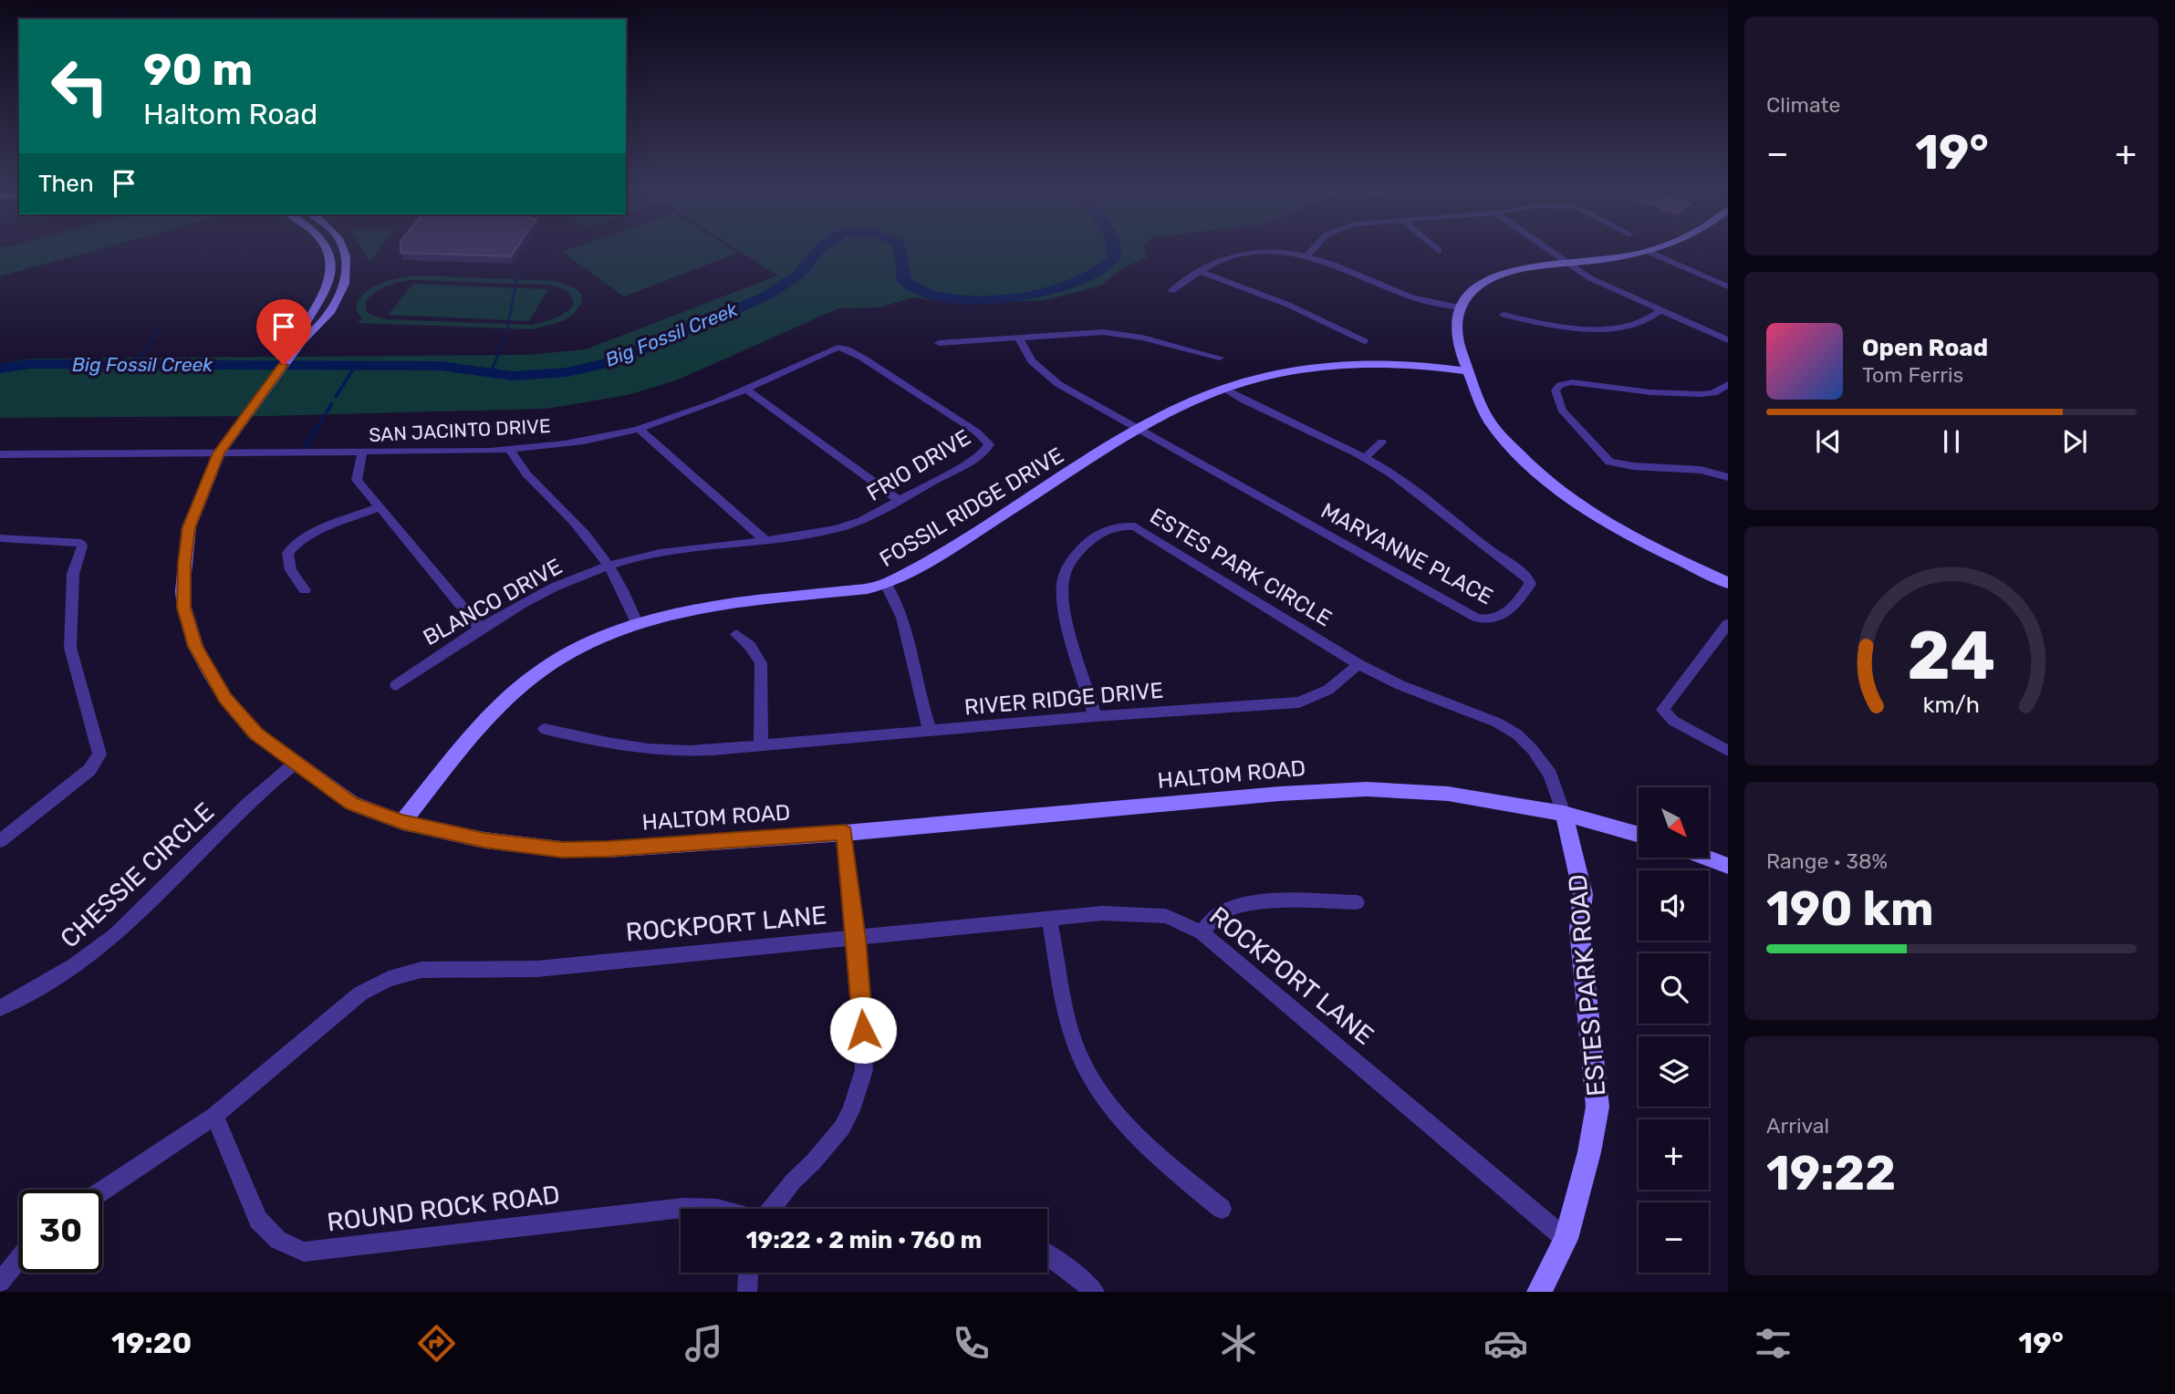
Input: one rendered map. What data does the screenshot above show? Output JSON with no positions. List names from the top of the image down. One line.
{"streets":{"street":["SAN JACINTO DRIVE","FRIO DRIVE","FOSSIL RIDGE DRIVE","MARYANNE PLACE","ESTES PARK CIRCLE","BLANCO DRIVE","RIVER RIDGE DRIVE","HALTOM ROAD","CHESSIE CIRCLE","ROCKPORT LANE","ESTES PARK ROAD","ROUND ROCK ROAD"]},"crossings":[["SAN JACINTO DRIVE","FRIO DRIVE"],["SAN JACINTO DRIVE","HALTOM ROAD"],["FRIO DRIVE","BLANCO DRIVE"],["FOSSIL RIDGE DRIVE","MARYANNE PLACE"],["FOSSIL RIDGE DRIVE","HALTOM ROAD"],["ESTES PARK CIRCLE","RIVER RIDGE DRIVE"],["ESTES PARK CIRCLE","ESTES PARK ROAD"],["HALTOM ROAD","CHESSIE CIRCLE"],["HALTOM ROAD","ESTES PARK ROAD"],["ROCKPORT LANE","ESTES PARK ROAD"],["ROCKPORT LANE","ROUND ROCK ROAD"]],"water":["Big Fossil Creek"],"north":"bottom right","page":{"tile":["Climate",["Range · 38%","190 km"],["Arrival","19:22"]],"turn":["90 m","Haltom Road"],"heat":["−","19°","+"],"then":"Then","song":["Open Road","Tom Ferris"],"map_buttons":["+","−"],"limit":"30","trip":"19:22 · 2 min · 760 m","tabs":["19:20","19°"],"gauge":["24","km/h"]}}
